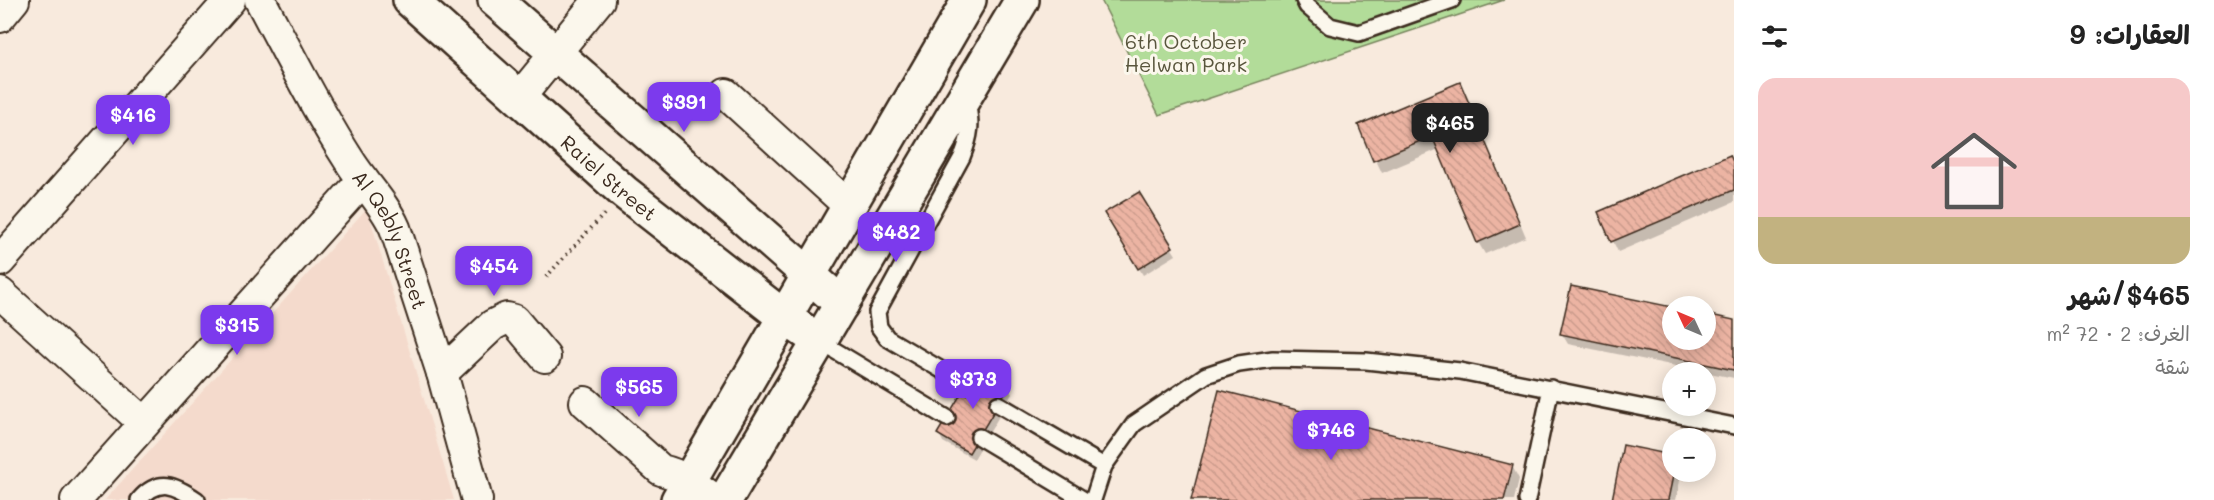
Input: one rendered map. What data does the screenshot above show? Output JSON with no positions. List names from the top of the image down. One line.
{"streets":{"main road":["Raiel Street"],"street":["Al Qebly Street"]},"parks":["6th October Helwan Park"],"north":"top left","page":{"heading":"العقارات: 9","list":[{"name":"$465/شهر","note":"الغرف: 2 · 72 m² · شقة"}],"price":["$391","$416","$465","$482","$454","$315","$373","$565","$746"],"map_buttons":["+","−"]}}
